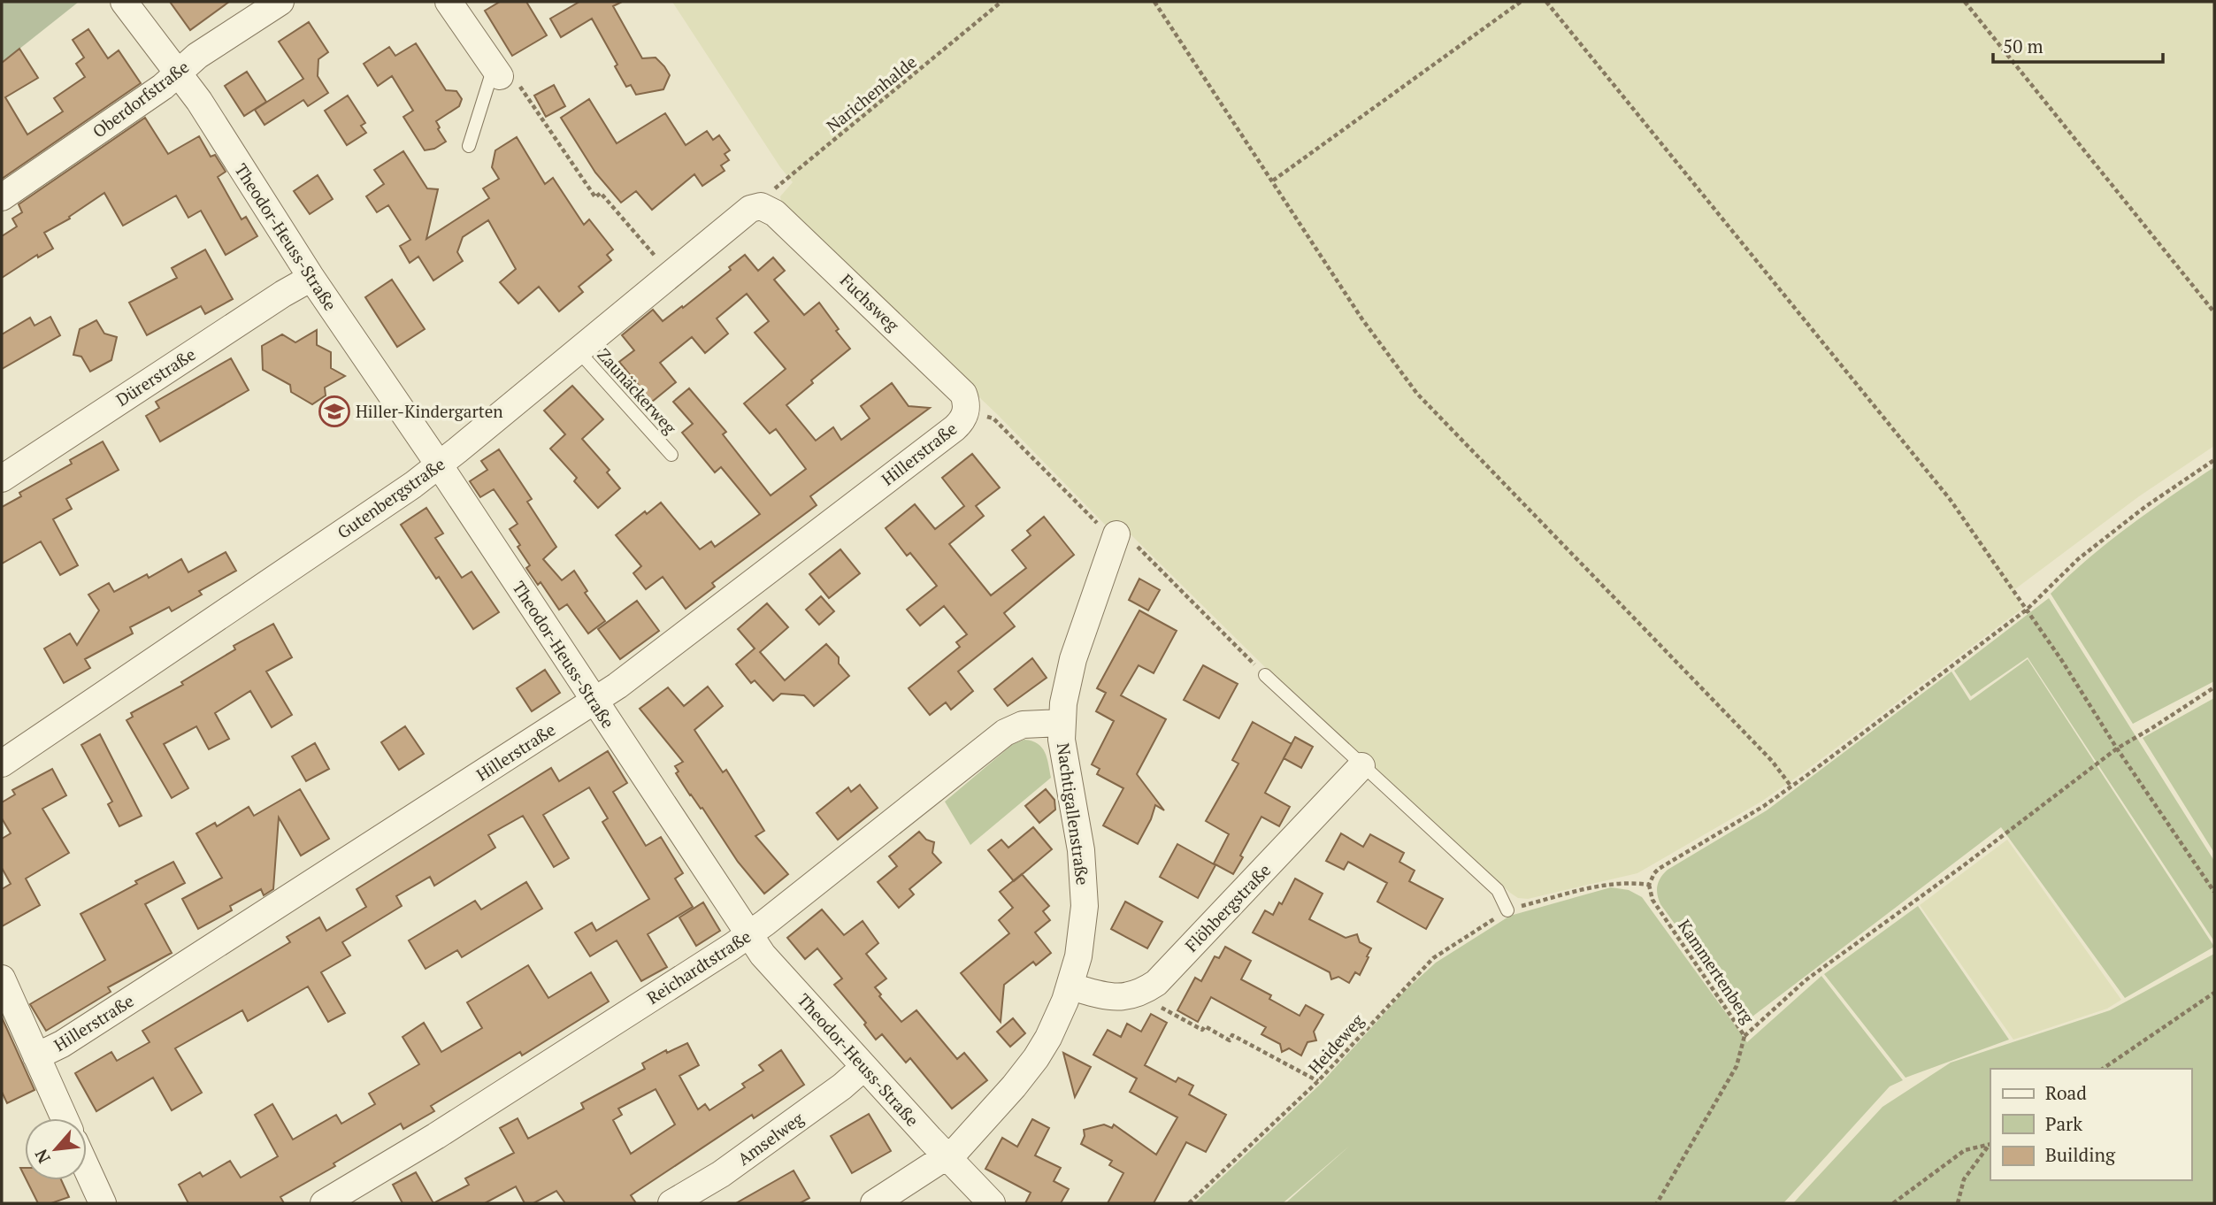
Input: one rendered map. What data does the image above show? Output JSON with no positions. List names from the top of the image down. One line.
{"streets":{"street":["Oberdorfstraße","Theodor-Heuss-Straße","Fuchsweg","Dürerstraße","Hillerstraße","Gutenbergstraße","Nachtigallenstraße","Flöhbergstraße","Reichardtstraße","Amselweg"],"lane":["Zaunäckerweg"],"path":["Narichenhalde","Kammertenberg","Heideweg"]},"crossings":[["Narichenhalde","Fuchsweg"],["Narichenhalde","Gutenbergstraße"],["Oberdorfstraße","Theodor-Heuss-Straße"],["Theodor-Heuss-Straße","Dürerstraße"],["Theodor-Heuss-Straße","Hillerstraße"],["Theodor-Heuss-Straße","Gutenbergstraße"],["Theodor-Heuss-Straße","Nachtigallenstraße"],["Theodor-Heuss-Straße","Reichardtstraße"],["Theodor-Heuss-Straße","Amselweg"],["Fuchsweg","Hillerstraße"],["Fuchsweg","Gutenbergstraße"],["Zaunäckerweg","Gutenbergstraße"],["Nachtigallenstraße","Flöhbergstraße"],["Nachtigallenstraße","Reichardtstraße"],["Kammertenberg","Heideweg"]],"places":{"school or university":["Hiller-Kindergarten"]},"legend":["Road","Park","Building"],"scale_bar":"50 m","north":"bottom left"}
